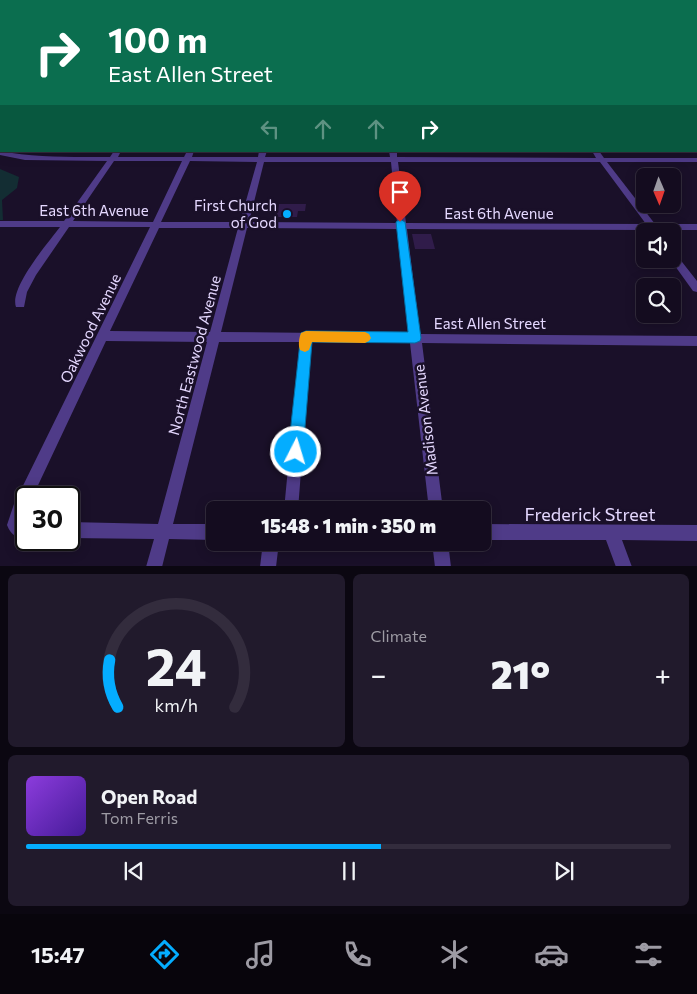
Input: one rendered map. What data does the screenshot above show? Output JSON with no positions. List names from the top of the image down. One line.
{"streets":{"street":["East 6th Avenue","East Allen Street","Oakwood Avenue","North Eastwood Avenue","Madison Avenue","Frederick Street"]},"crossings":[["East 6th Avenue","Oakwood Avenue"],["East 6th Avenue","North Eastwood Avenue"],["East 6th Avenue","Madison Avenue"],["East Allen Street","Oakwood Avenue"],["East Allen Street","North Eastwood Avenue"],["East Allen Street","Madison Avenue"]],"places":["First Church of God"],"north":"bottom","page":{"turn":["100 m","East Allen Street"],"limit":"30","trip":"15:48 · 1 min · 350 m","tile":"Climate","heat":["−","21°","+"],"song":["Open Road","Tom Ferris"],"tabs":"15:47","gauge":["24","km/h"]}}
